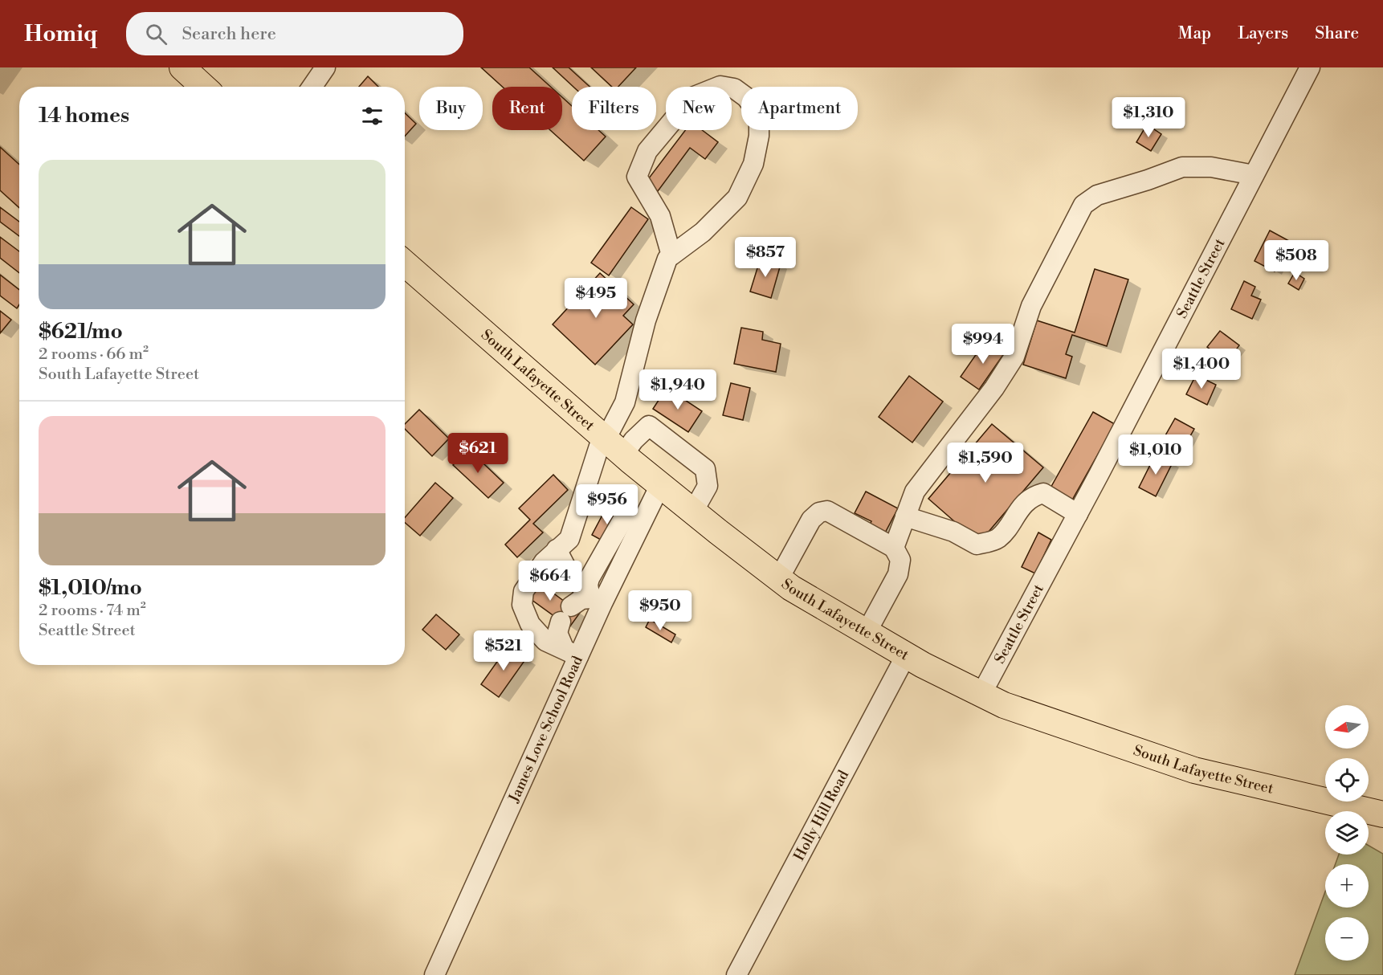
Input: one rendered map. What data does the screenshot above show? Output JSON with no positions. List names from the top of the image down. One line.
{"streets":{"main road":["South Lafayette Street"],"street":["Seattle Street","James Love School Road","Holly Hill Road"]},"crossings":[["Seattle Street","South Lafayette Street"],["South Lafayette Street","James Love School Road"],["South Lafayette Street","Holly Hill Road"]],"north":"left","page":{"header":"Homiq","search":"Search here","nav":["Map","Layers","Share"],"chip":["Buy","Rent","Filters","New","Apartment"],"heading":"14 homes","price":["$1,310","$857","$508","$495","$994","$1,400","$1,940","$621","$1,010","$1,590","$956","$664","$950","$521"],"list":[{"name":"$621/mo","note":"2 rooms · 66 m² · South Lafayette Street"},{"name":"$1,010/mo","note":"2 rooms · 74 m² · Seattle Street"}],"map_buttons":["+","−"]}}
